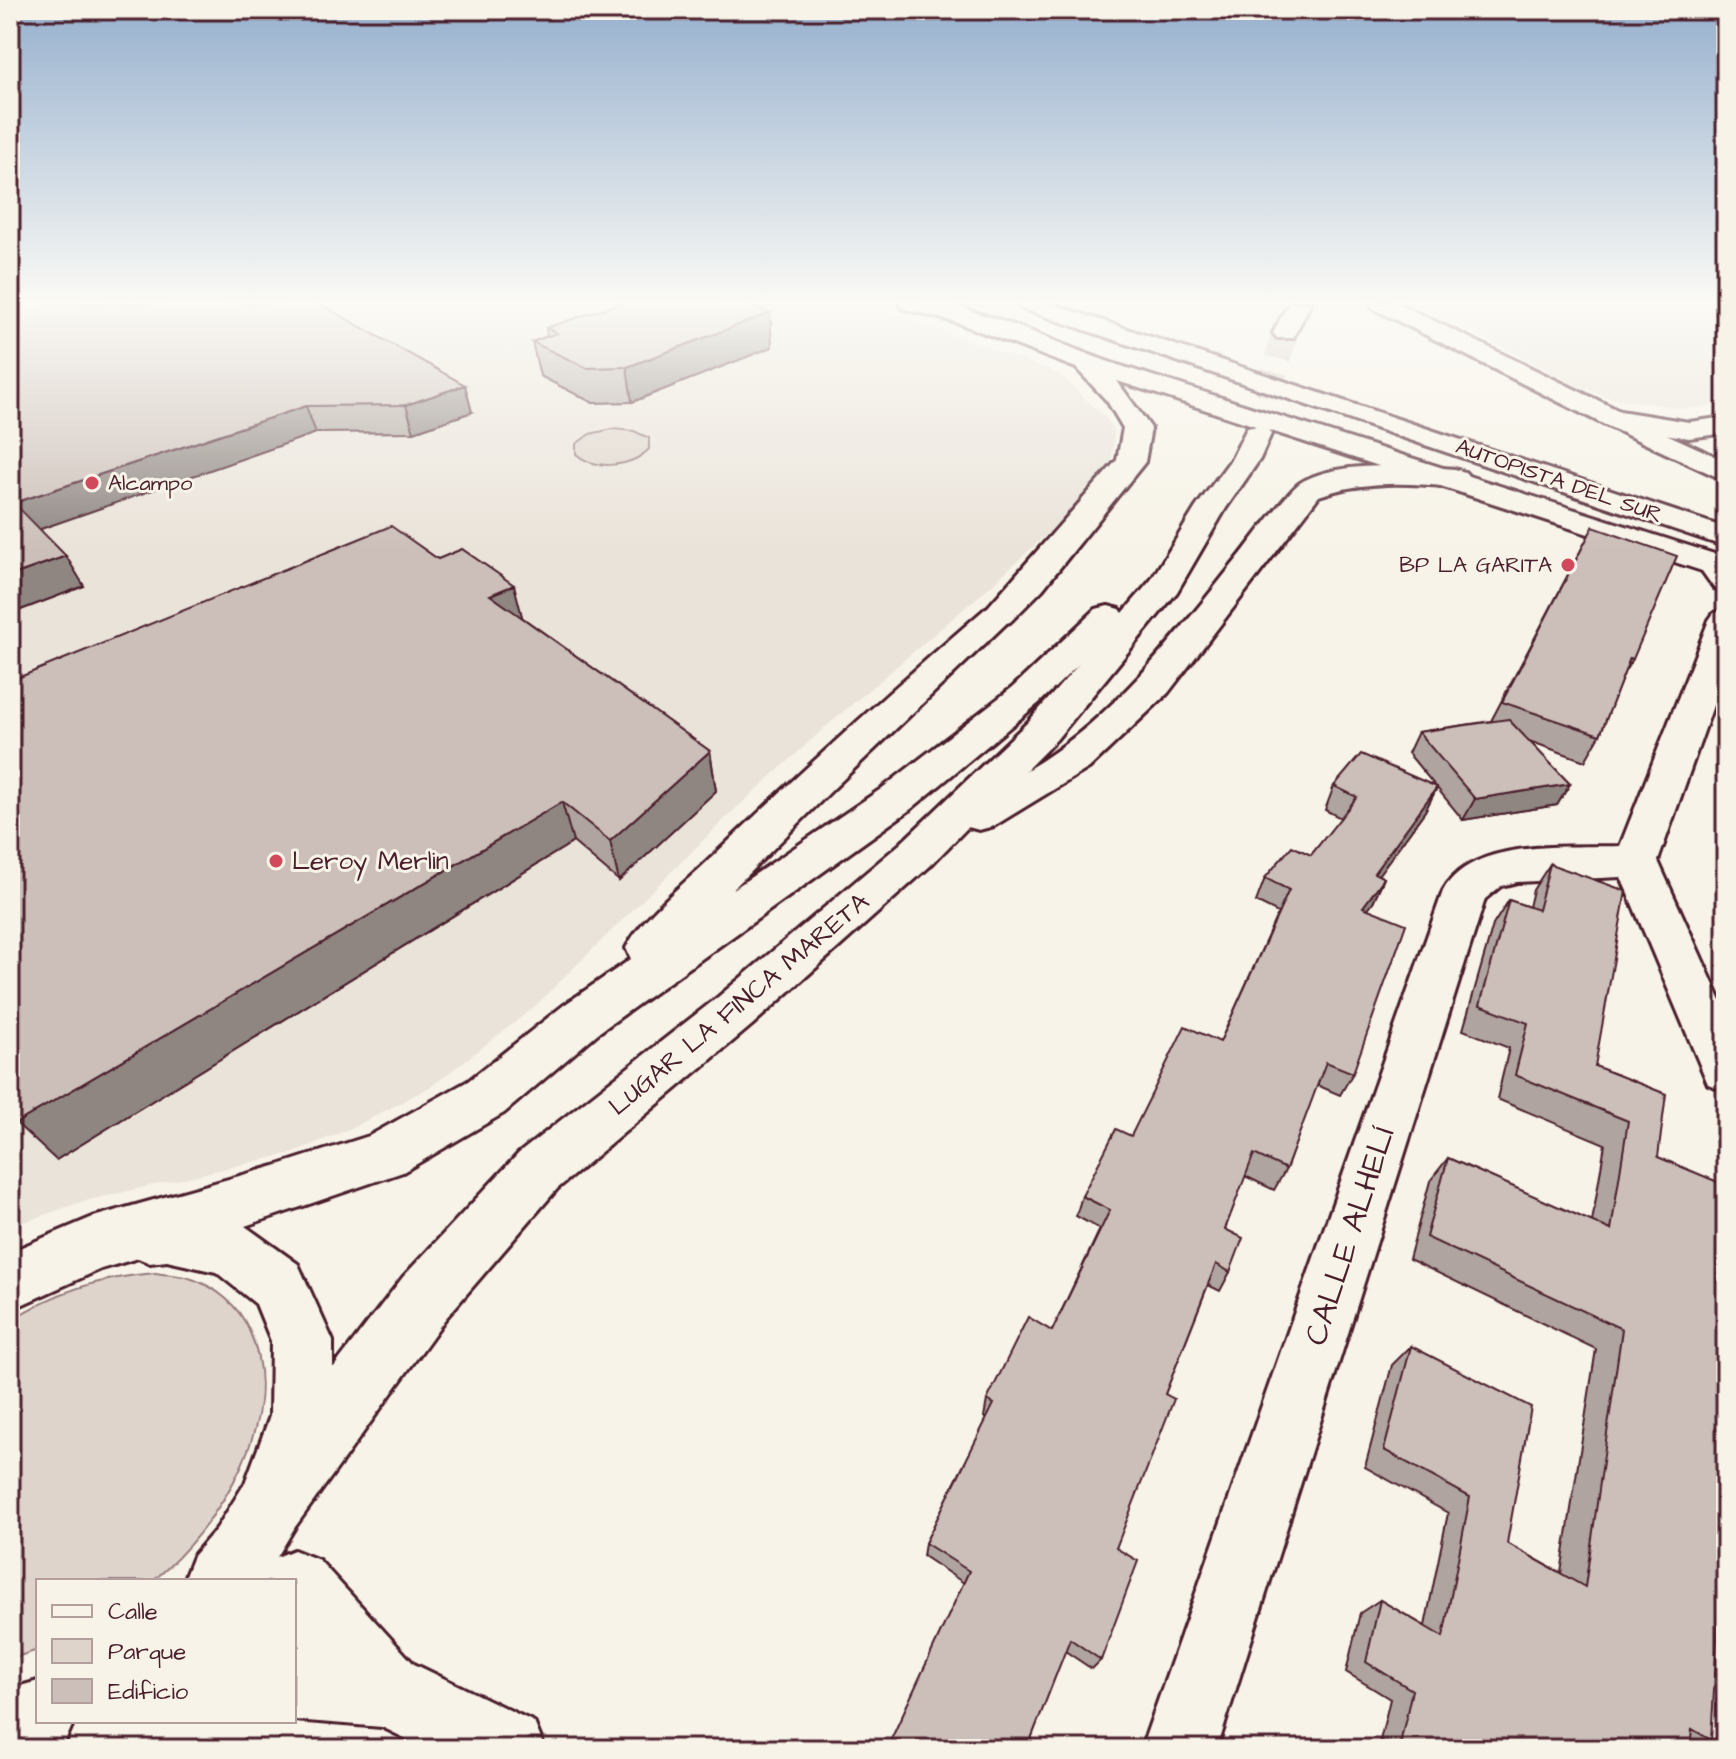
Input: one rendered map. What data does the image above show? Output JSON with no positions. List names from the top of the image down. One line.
{"streets":{"main road":["AUTOPISTA DEL SUR","LUGAR LA FINCA MARETA","CALLE ALHELÍ"]},"places":["Alcampo","BP LA GARITA","Leroy Merlin"],"legend":["Calle","Parque","Edificio"]}
